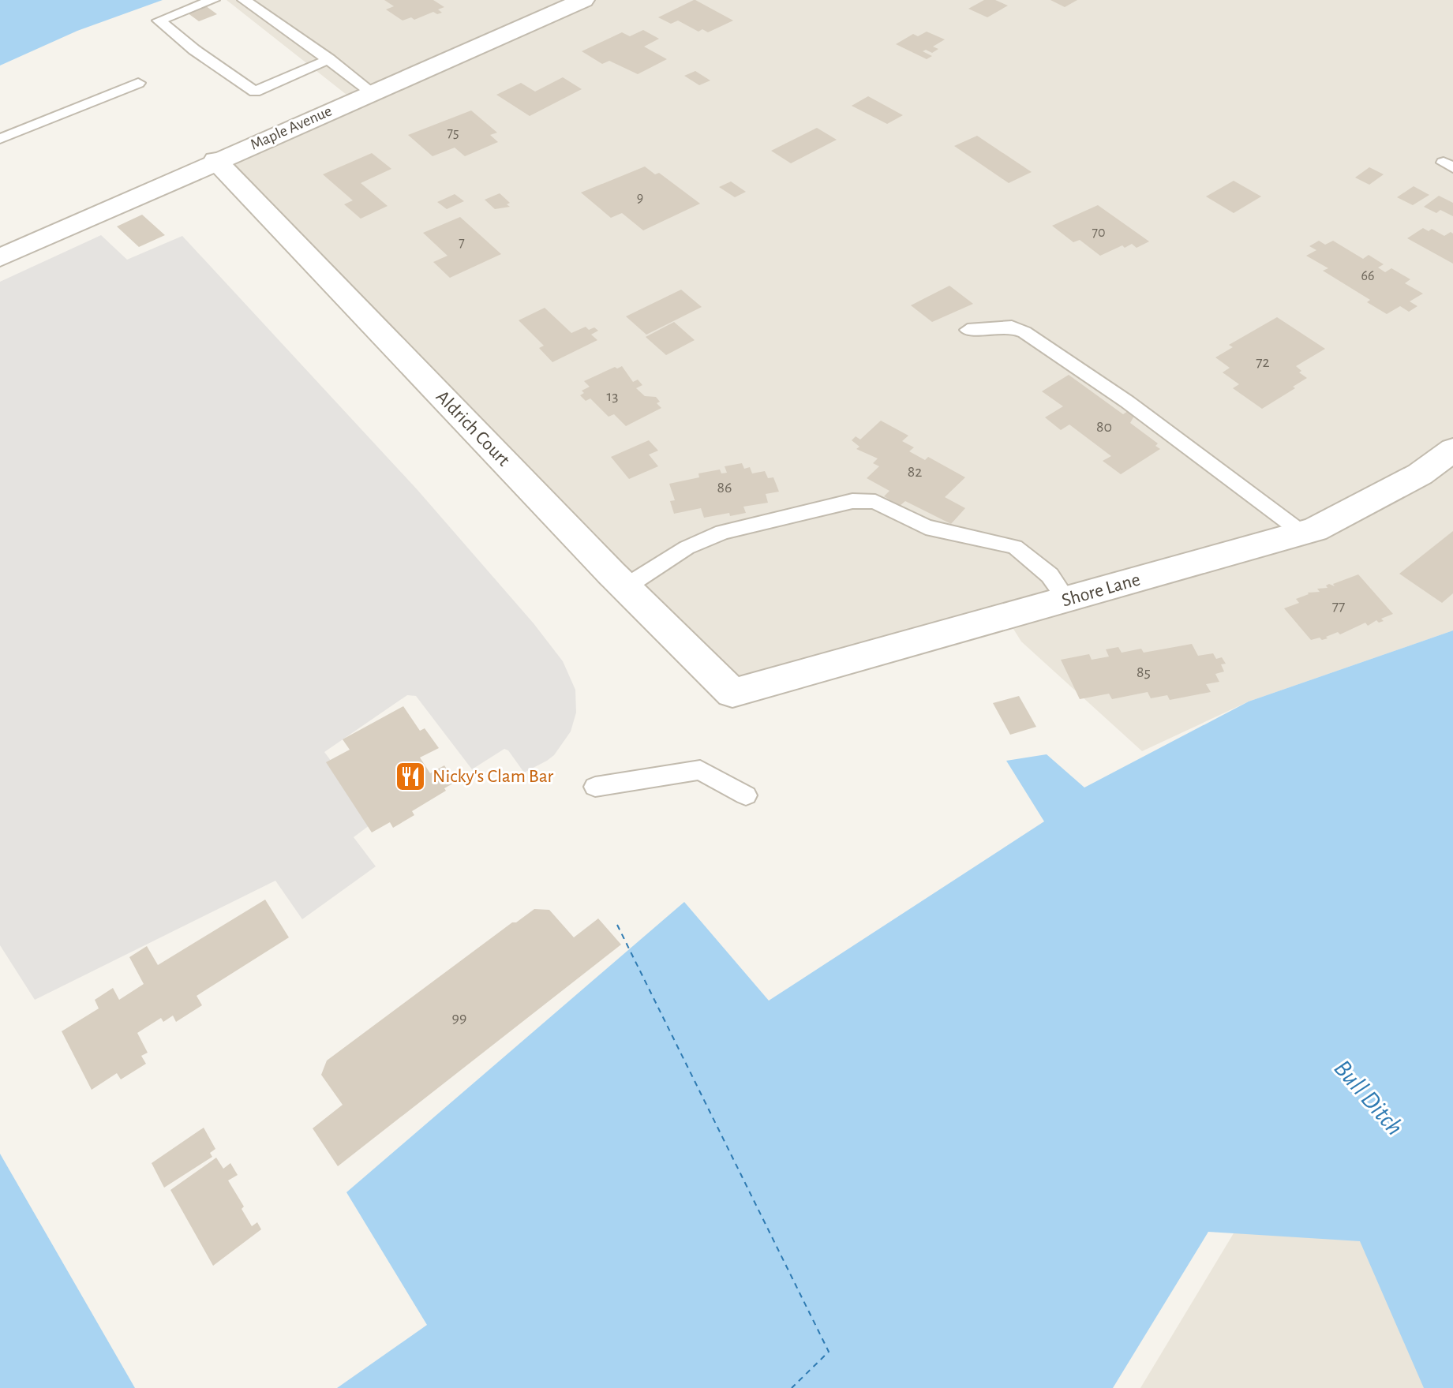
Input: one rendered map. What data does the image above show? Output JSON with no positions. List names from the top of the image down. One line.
{"streets":{"street":["Maple Avenue","Aldrich Court","Shore Lane"]},"crossings":[["Maple Avenue","Aldrich Court"],["Aldrich Court","Shore Lane"]],"water":["Bull Ditch"],"places":{"restaurant":["Nicky's Clam Bar"]},"house_numbers":["75","9","70","7","66","72","13","80","82","86","77","85","99"]}
